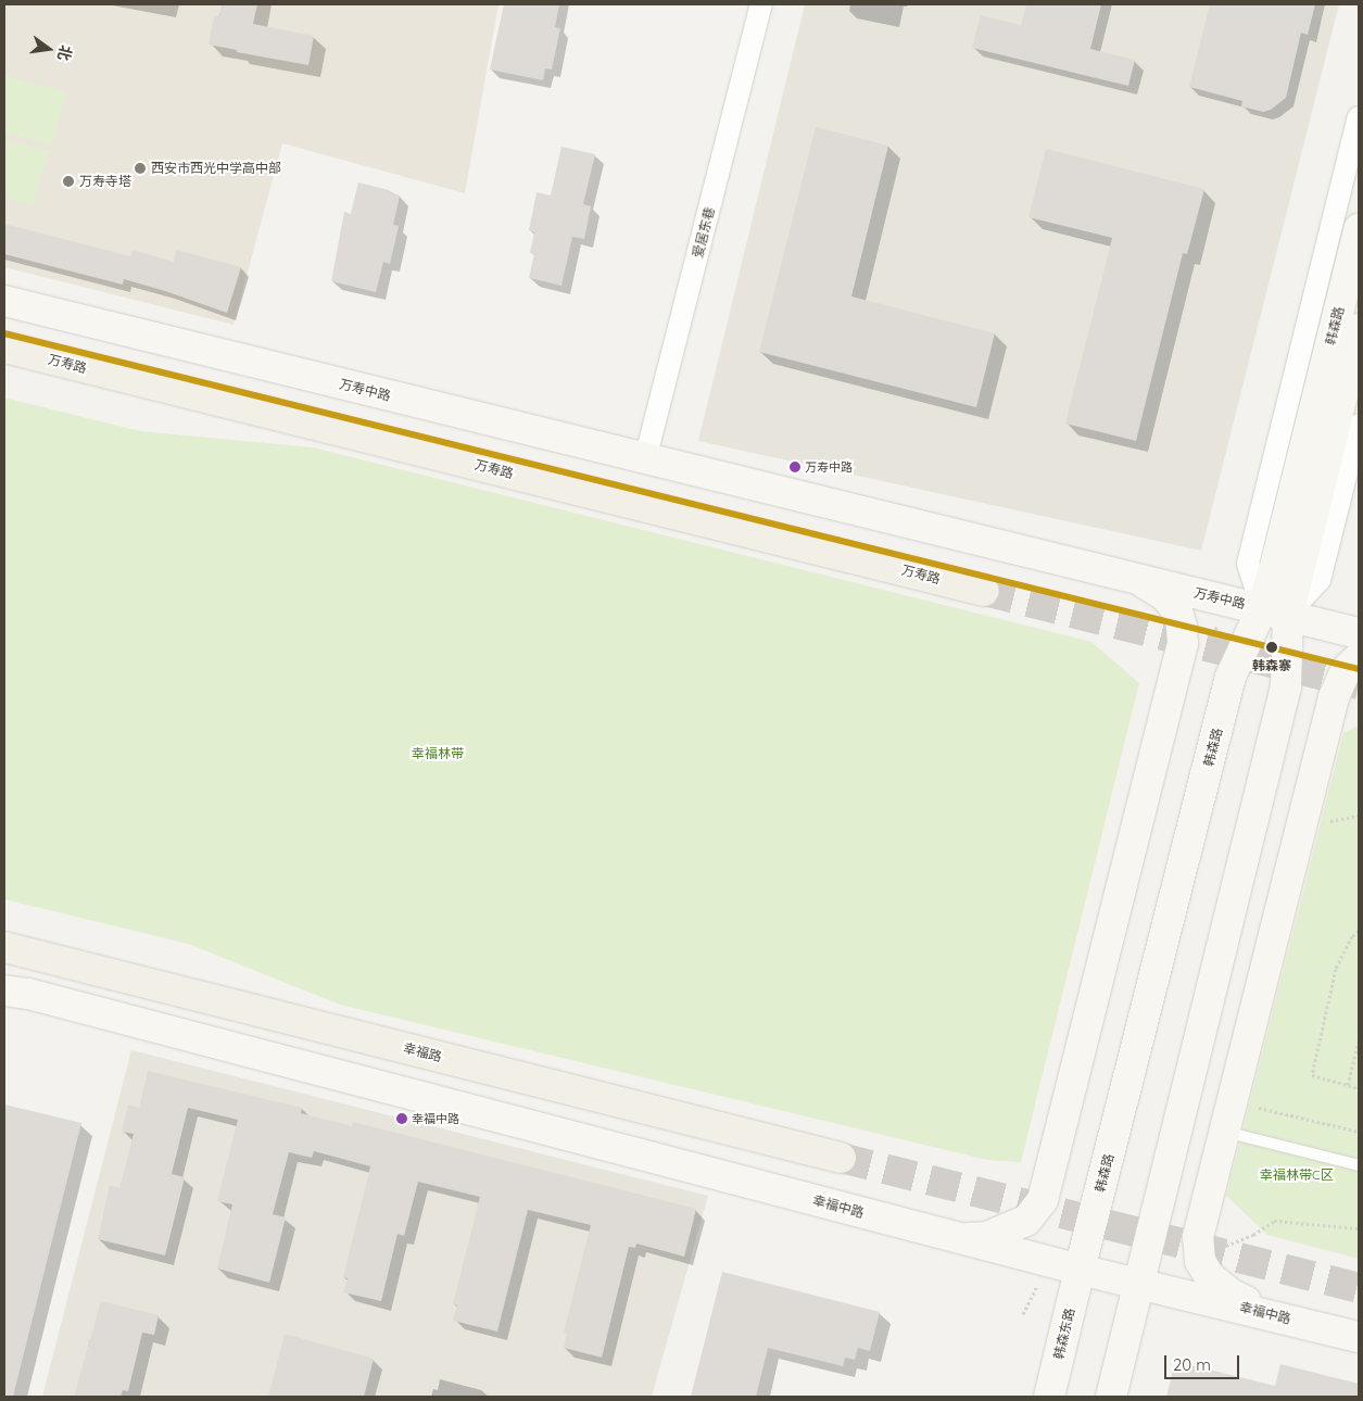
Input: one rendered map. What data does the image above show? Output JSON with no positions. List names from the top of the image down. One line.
{"streets":{"main road":["韩森路","万寿路","万寿中路","幸福路","幸福中路","韩森东路"],"street":["爱居东巷"]},"crossings":[["爱居东巷","万寿中路"],["韩森路","万寿中路"],["韩森路","幸福中路"],["韩森路","韩森东路"],["幸福中路","韩森东路"]],"parks":["幸福林带","幸福林带C区"],"places":["西安市西光中学高中部","万寿寺塔","万寿中路","韩森寨","幸福中路"],"scale_bar":"20 m","north":"right"}
